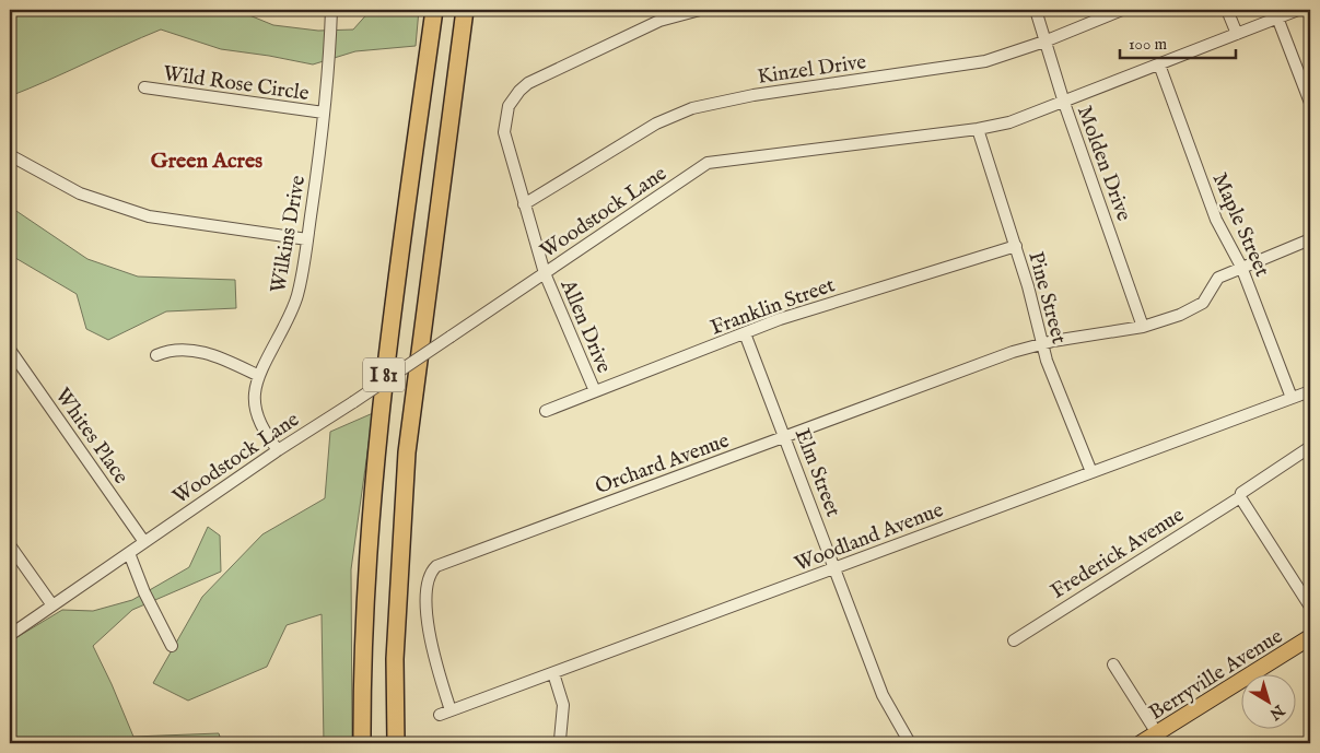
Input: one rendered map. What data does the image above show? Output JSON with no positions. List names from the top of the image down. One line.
{"streets":{"highway":["I 81"],"main road":["Berryville Avenue"],"street":["Kinzel Drive","Wild Rose Circle","Molden Drive","Woodstock Lane","Maple Street","Wilkins Drive","Pine Street","Franklin Street","Allen Drive","Whites Place","Orchard Avenue","Elm Street","Woodland Avenue","Frederick Avenue"]},"crossings":[["Kinzel Drive","Molden Drive"],["Kinzel Drive","Allen Drive"],["Wild Rose Circle","Wilkins Drive"],["Molden Drive","Woodstock Lane"],["Molden Drive","Orchard Avenue"],["Woodstock Lane","Maple Street"],["Woodstock Lane","Wilkins Drive"],["Woodstock Lane","Pine Street"],["Woodstock Lane","Allen Drive"],["Woodstock Lane","Whites Place"],["Maple Street","Orchard Avenue"],["Maple Street","Woodland Avenue"],["Pine Street","Franklin Street"],["Pine Street","Orchard Avenue"],["Pine Street","Woodland Avenue"],["Franklin Street","Allen Drive"],["Franklin Street","Elm Street"],["Orchard Avenue","Elm Street"],["Orchard Avenue","Woodland Avenue"],["Elm Street","Woodland Avenue"]],"districts":["Green Acres"],"scale_bar":"100 m","north":"bottom right"}
